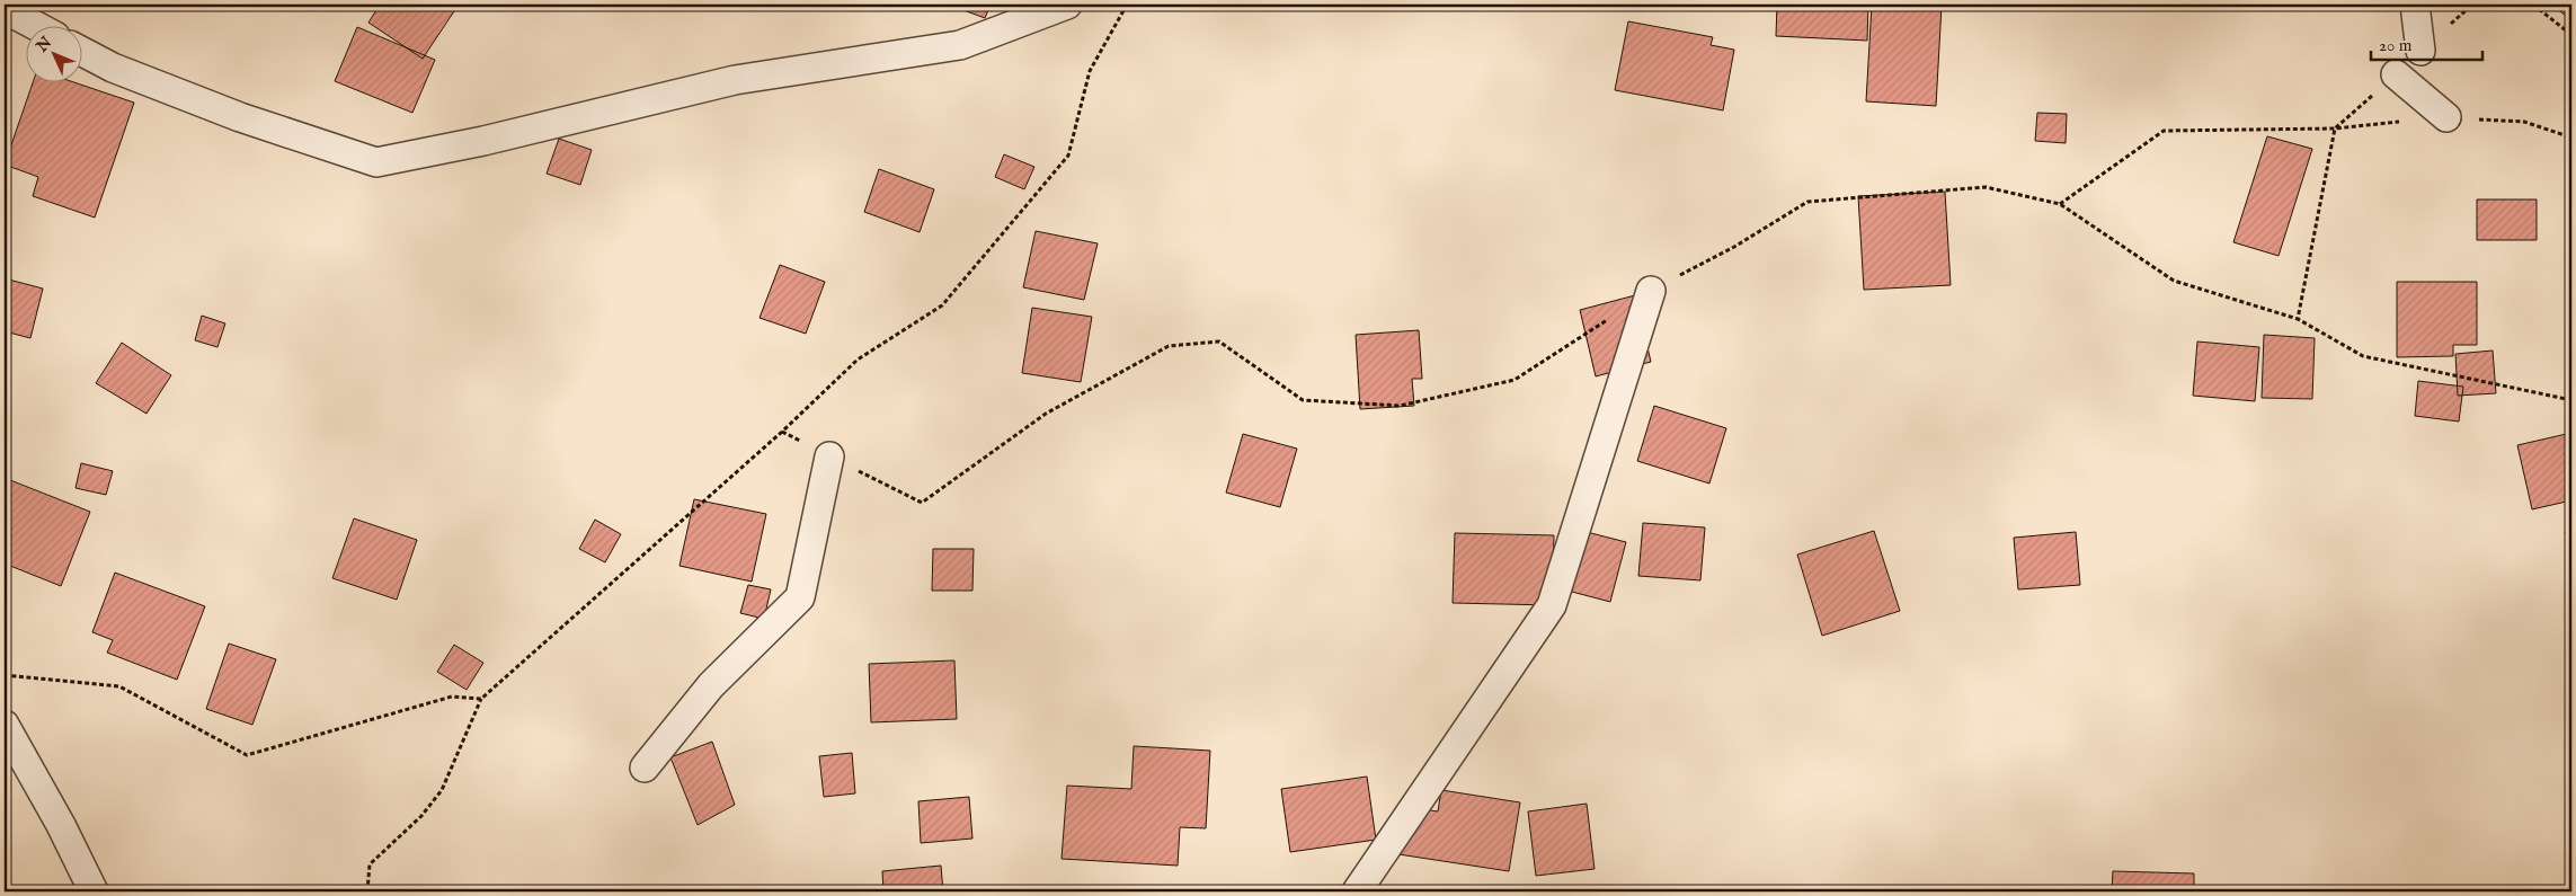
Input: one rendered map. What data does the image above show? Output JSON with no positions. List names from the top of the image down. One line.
{"scale_bar":"20 m","north":"top left"}
